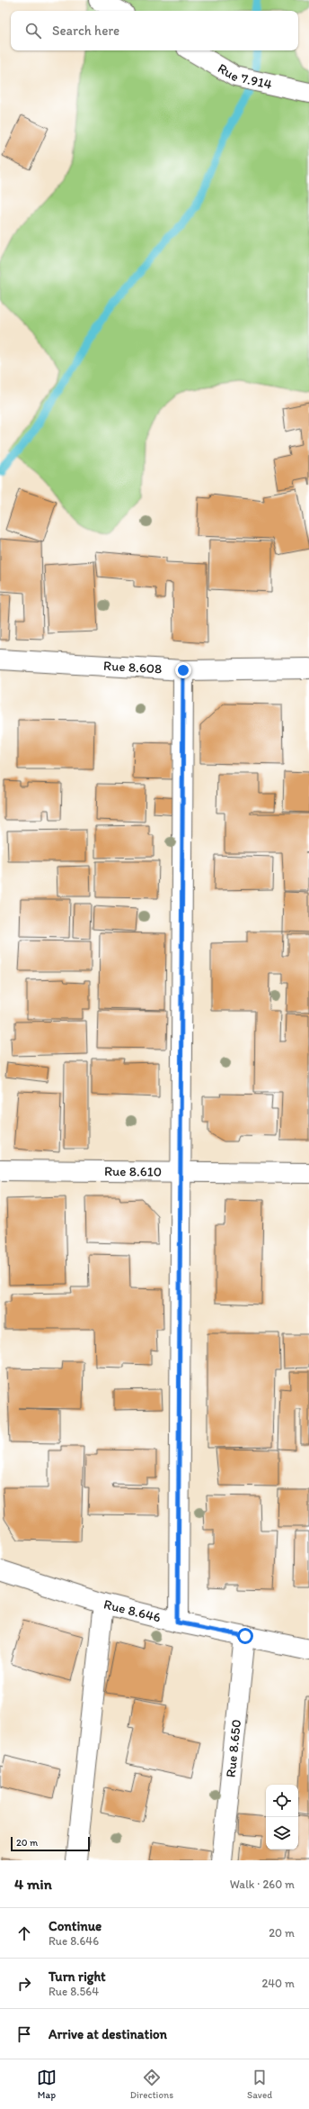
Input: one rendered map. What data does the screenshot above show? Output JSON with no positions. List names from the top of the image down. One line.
{"streets":{"street":["Rue 7.914","Rue 8.608","Rue 8.610","Rue 8.646","Rue 8.650"]},"crossings":[["Rue 8.646","Rue 8.650"]],"scale_bar":"20 m","page":{"search":"Search here","scale":"20 m","heading":["4 min","Walk · 260 m"],"list":[["Continue","Rue 8.646","20 m"],["Turn right","Rue 8.564","240 m"],"Arrive at destination"],"nav":["Map","Directions","Saved"]}}
